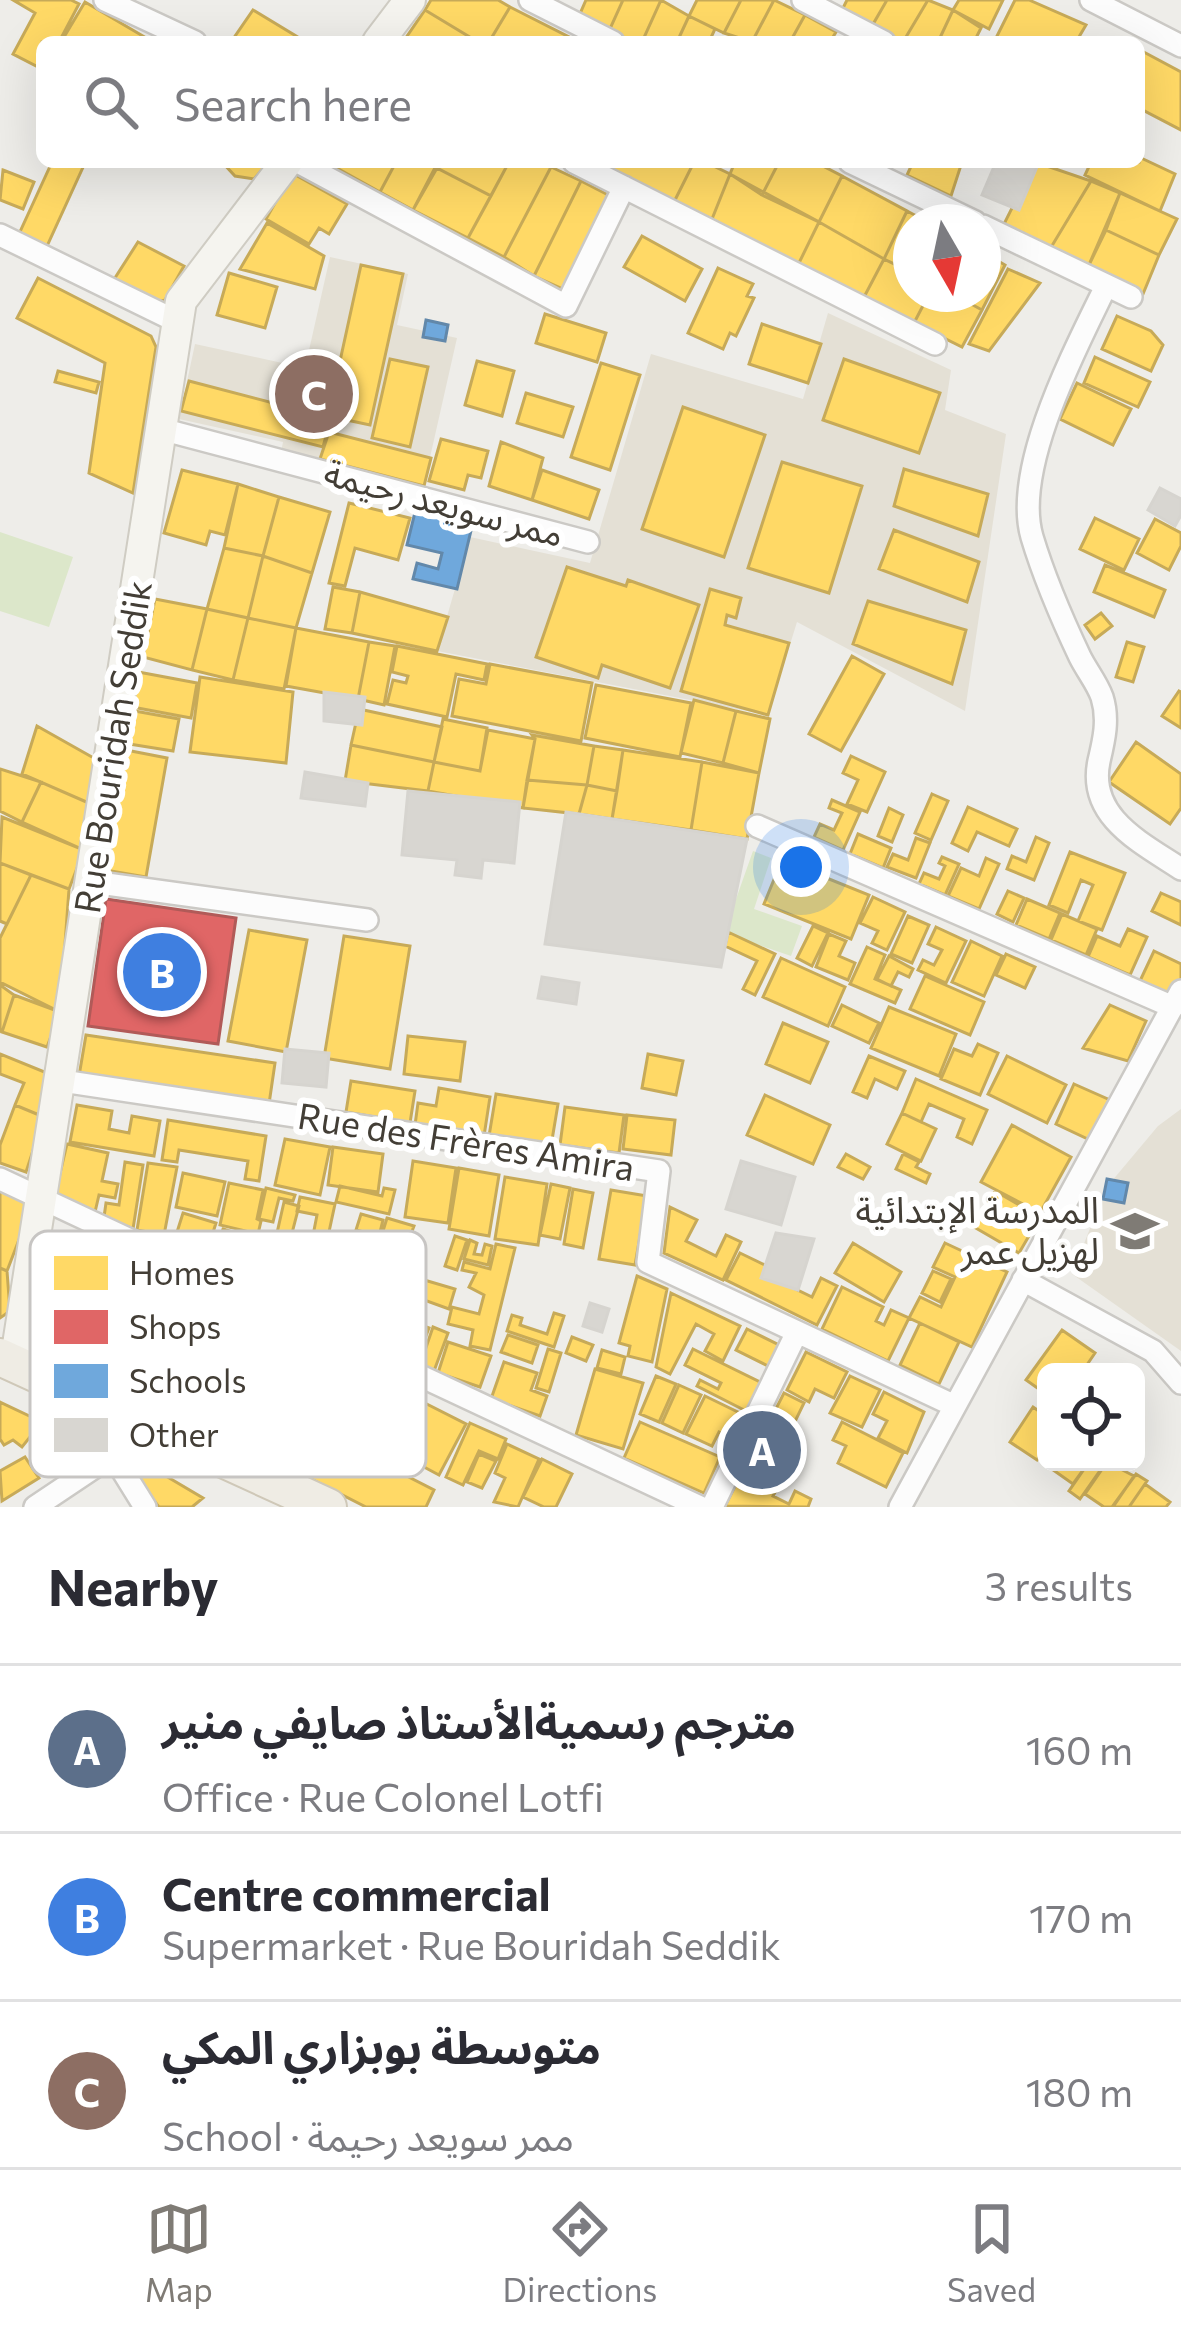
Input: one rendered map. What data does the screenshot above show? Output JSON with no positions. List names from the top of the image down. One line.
{"streets":{"main road":["Rue Bouridah Seddik"],"street":["ممر سويعد رحيمة","Rue des Frères Amira"]},"crossings":[["ممر سويعد رحيمة","Rue Bouridah Seddik"],["Rue Bouridah Seddik","Rue des Frères Amira"]],"places":{"school or university":["المدرسة الإبتدائية لهزيل عمر"]},"legend":["Homes","Shops","Schools","Other"],"north":"bottom","page":{"search":"Search here","pins":["C","B","A"],"heading":["Nearby","3 results"],"list":[{"mark":"A","name":"مترجم رسميةالأستاذ صايفي منير","note":"Office · Rue Colonel Lotfi","value":"160 m"},{"mark":"B","name":"Centre commercial","note":"Supermarket · Rue Bouridah Seddik","value":"170 m"},{"mark":"C","name":"متوسطة بوبزاري المكي","note":"School · ممر سويعد رحيمة","value":"180 m"}],"nav":["Map","Directions","Saved"]}}
